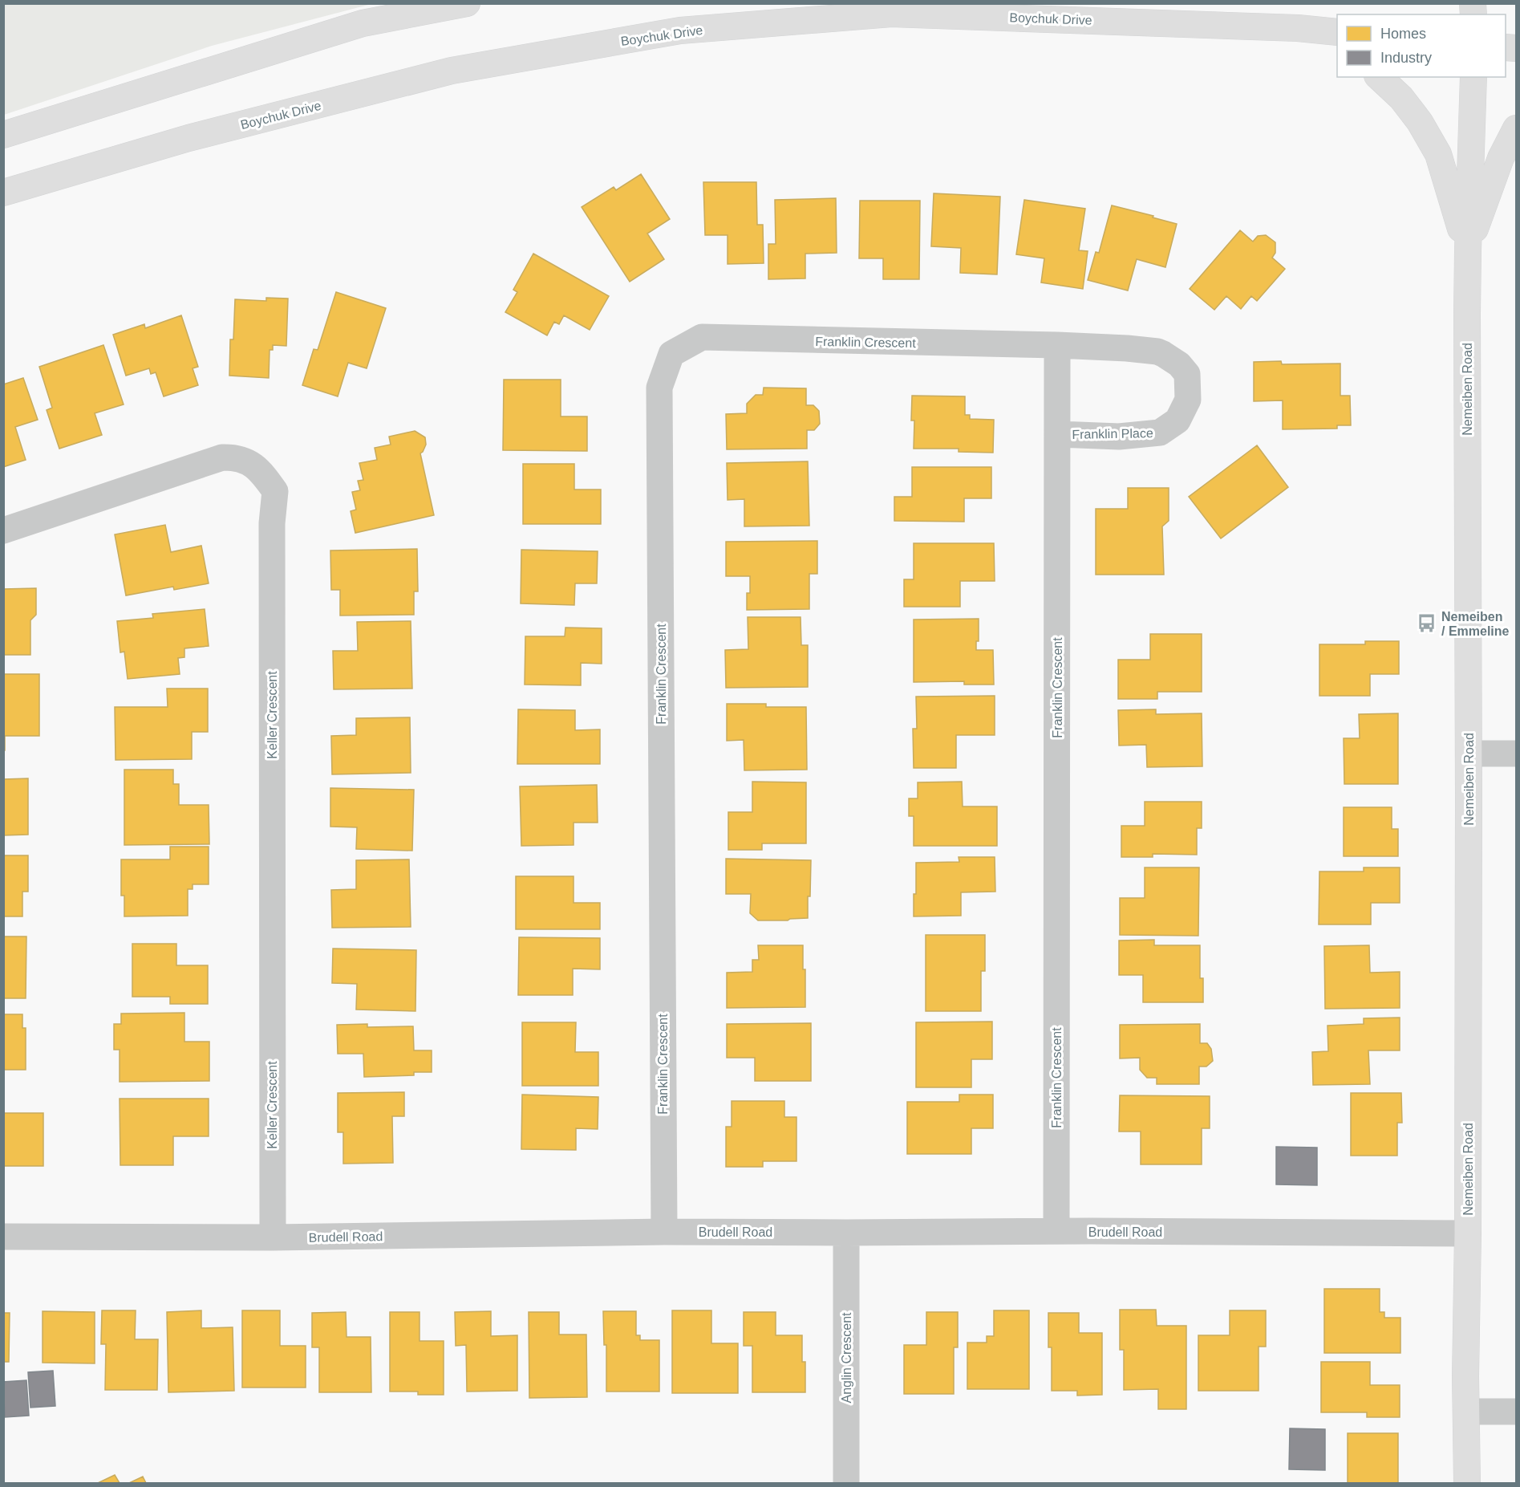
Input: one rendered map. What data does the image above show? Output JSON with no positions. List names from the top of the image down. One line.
{"streets":{"main road":["Boychuk Drive","Nemeiben Road"],"street":["Franklin Crescent","Franklin Place","Keller Crescent","Brudell Road","Anglin Crescent"]},"crossings":[["Franklin Crescent","Franklin Place"],["Franklin Crescent","Brudell Road"],["Nemeiben Road","Brudell Road"],["Keller Crescent","Brudell Road"],["Brudell Road","Anglin Crescent"]],"places":{"bus stop":["Nemeiben / Emmeline"]},"legend":["Homes","Industry"]}
